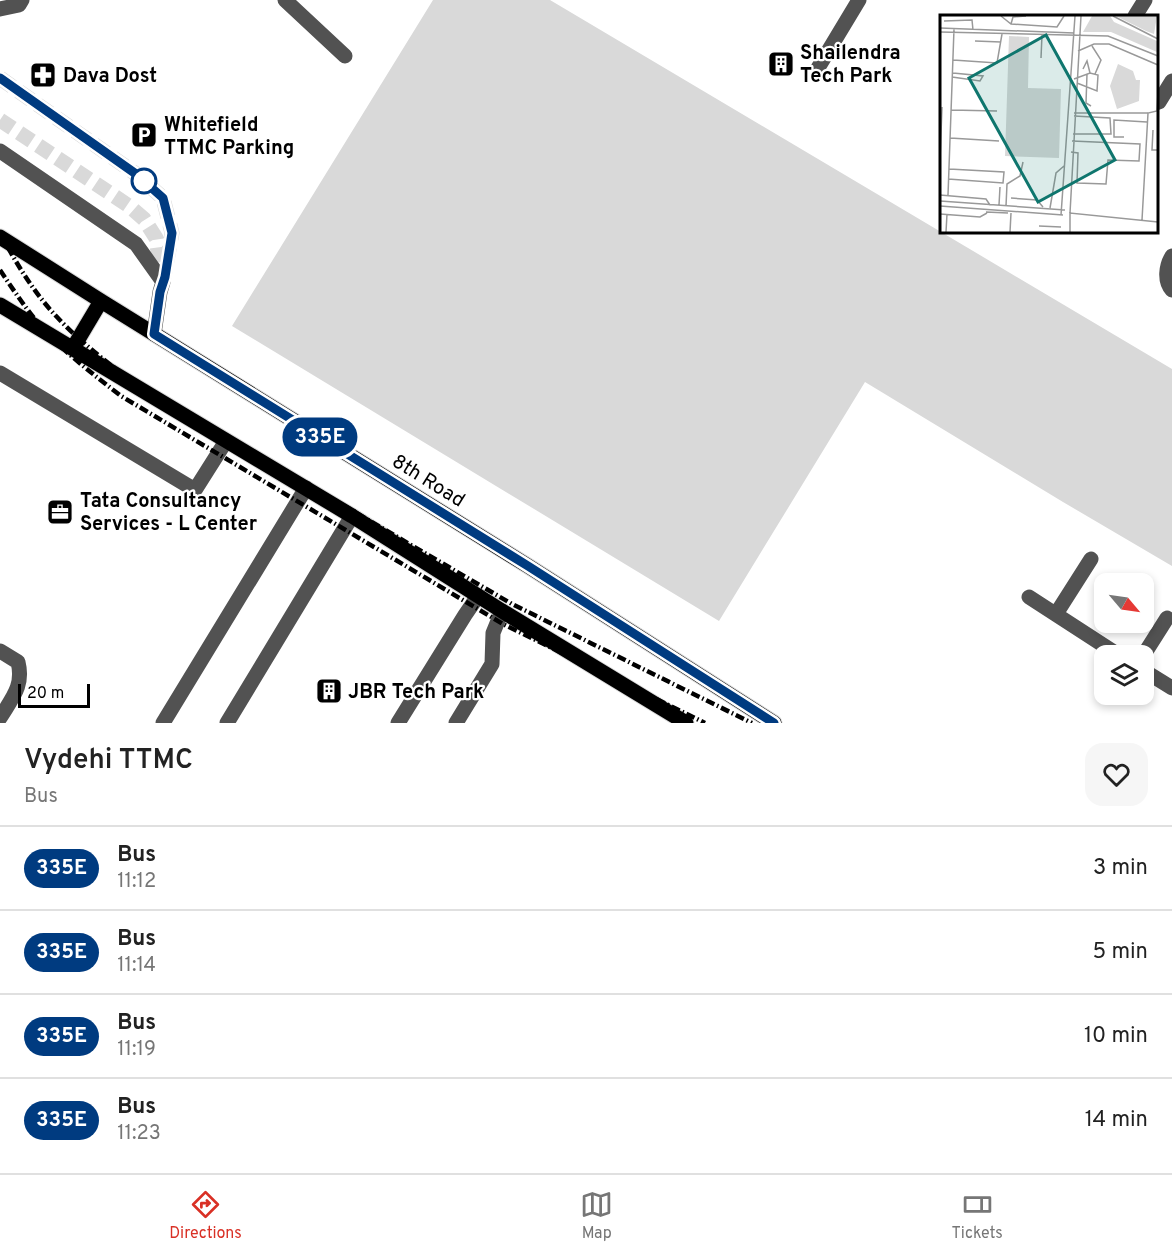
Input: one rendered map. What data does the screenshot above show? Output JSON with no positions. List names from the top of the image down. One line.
{"streets":{"main road":["8th Road"]},"places":{"building":["Shailendra Tech Park","JBR Tech Park"],"pharmacy":["Dava Dost"],"parking":["Whitefield TTMC Parking"],"office":["Tata Consultancy Services - L Center"]},"lines":["bus line 335E"],"scale_bar":"20 m","north":"bottom right","page":{"on_map":"335E","scale":"20 m","heading":["Vydehi TTMC","Bus"],"list":[{"mark":"335E","name":"Bus","note":"11:12","value":"3 min"},{"mark":"335E","name":"Bus","note":"11:14","value":"5 min"},{"mark":"335E","name":"Bus","note":"11:19","value":"10 min"},{"mark":"335E","name":"Bus","note":"11:23","value":"14 min"}],"tabs":["Directions","Map","Tickets"]}}
